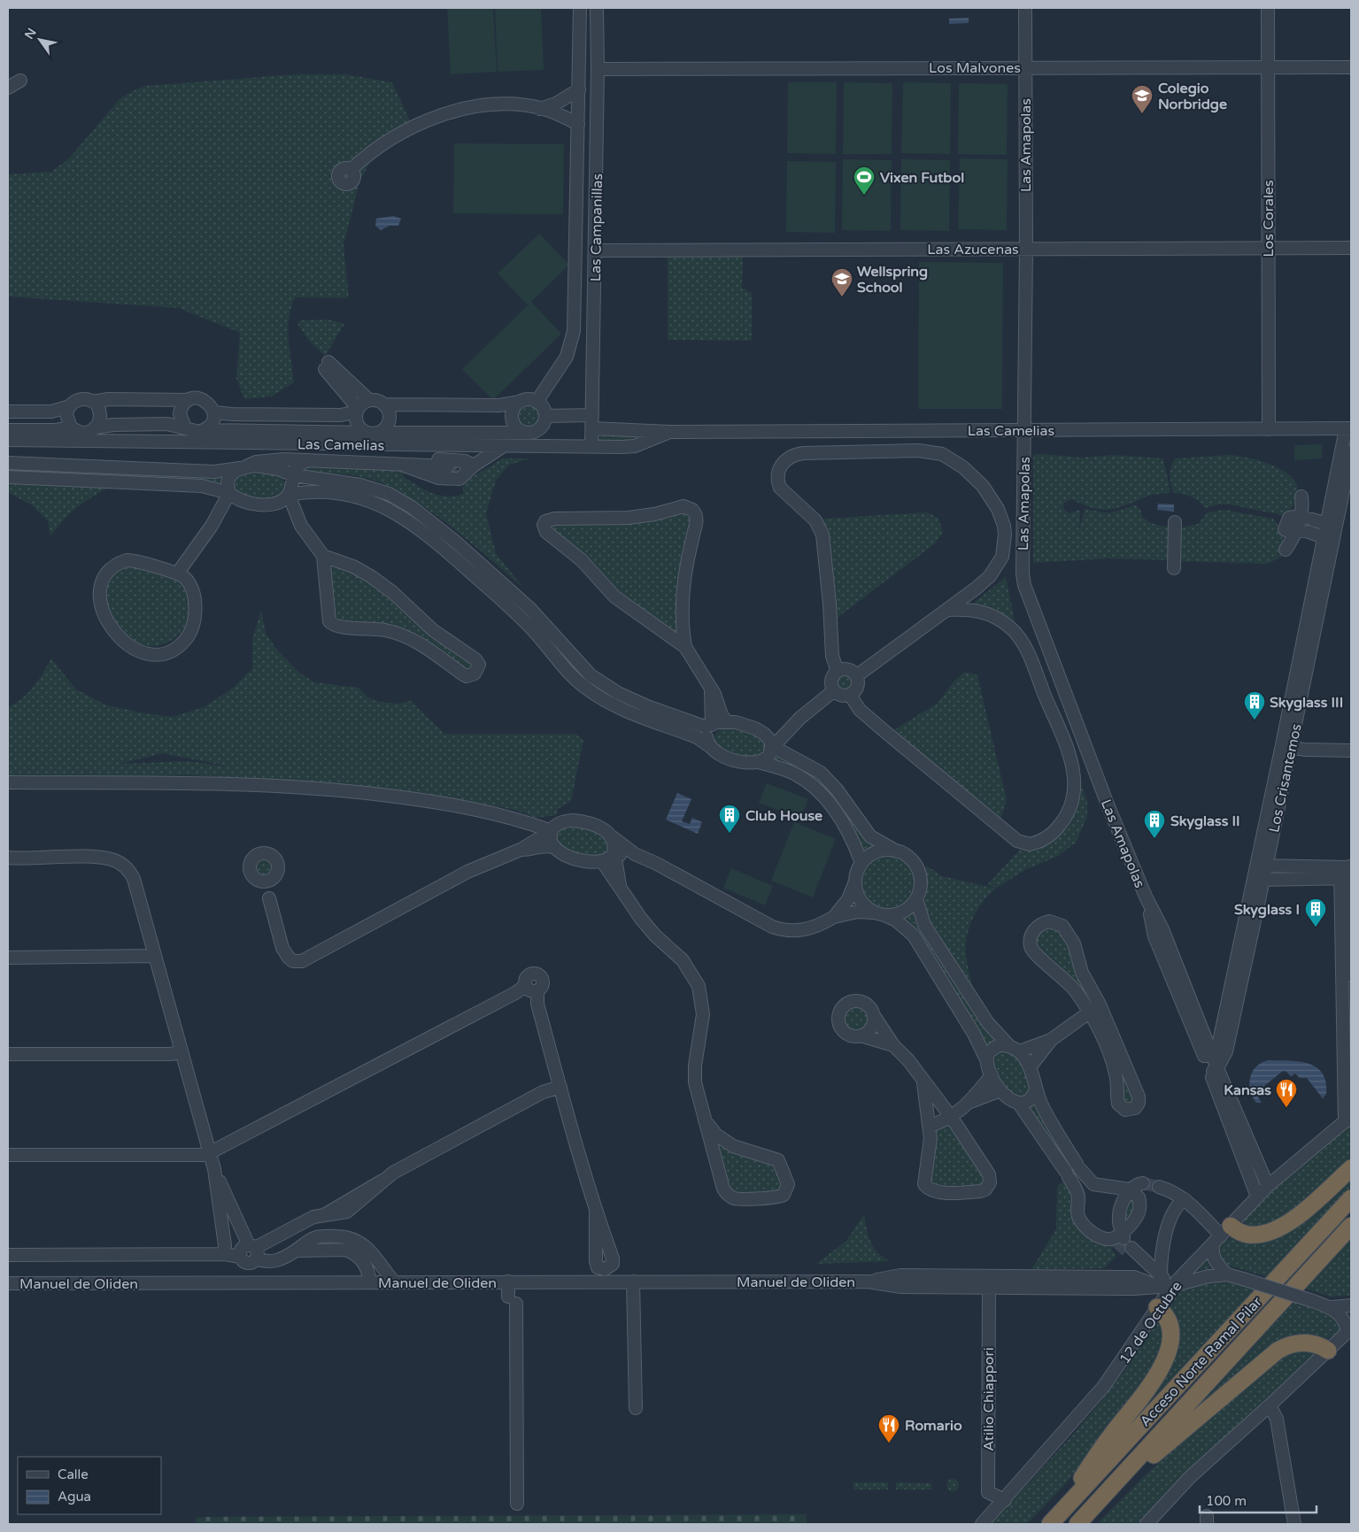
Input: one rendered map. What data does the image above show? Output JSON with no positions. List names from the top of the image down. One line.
{"streets":{"highway":["Acceso Norte Ramal Pilar"],"street":["Los Malvones","Las Amapolas","Los Corales","Las Campanillas","Las Azucenas","Las Camelias","Los Crisantemos","Manuel de Oliden","12 de Octubre","Atilio Chiappori"]},"crossings":[["Los Malvones","Las Amapolas"],["Los Malvones","Los Corales"],["Los Malvones","Las Campanillas"],["Las Amapolas","Las Azucenas"],["Las Amapolas","Las Camelias"],["Las Amapolas","Los Crisantemos"],["Las Amapolas","12 de Octubre"],["Los Corales","Las Azucenas"],["Los Corales","Las Camelias"],["Las Campanillas","Las Azucenas"],["Las Campanillas","Las Camelias"],["Las Camelias","Los Crisantemos"],["Manuel de Oliden","12 de Octubre"],["Manuel de Oliden","Atilio Chiappori"],["12 de Octubre","Atilio Chiappori"]],"places":{"school or university":["Colegio Norbridge","Wellspring School"],"sports":["Vixen Futbol"],"building":["Skyglass III","Club House","Skyglass II","Skyglass I"],"restaurant":["Kansas","Romario"]},"legend":["Calle","Agua"],"scale_bar":"100 m","north":"top left"}
